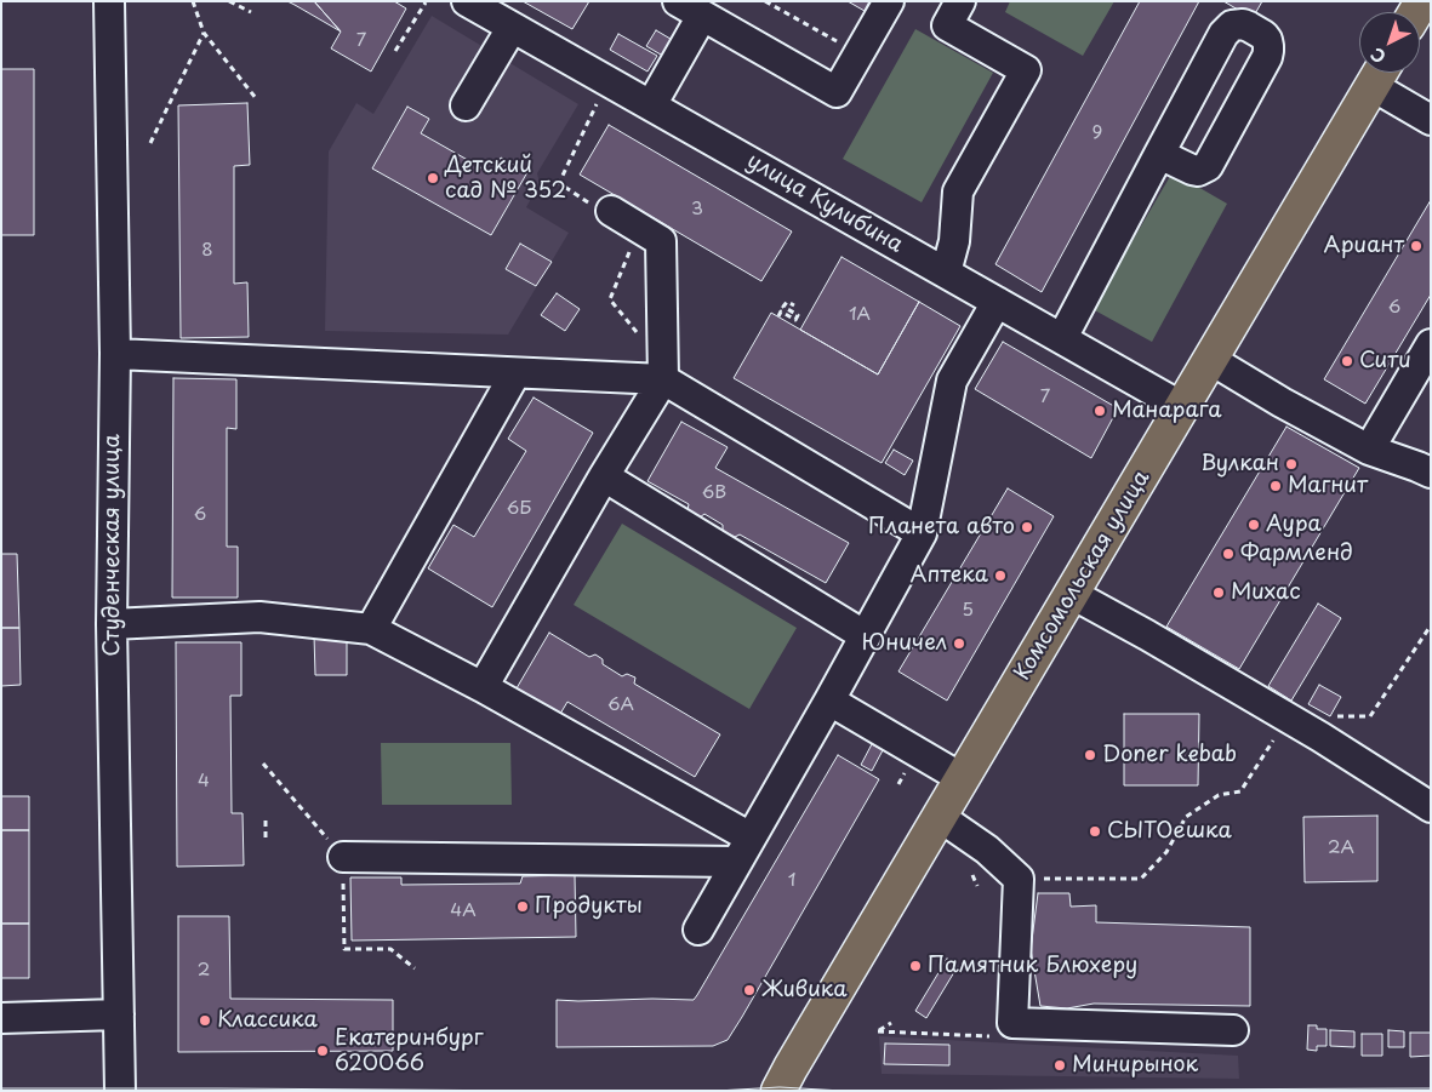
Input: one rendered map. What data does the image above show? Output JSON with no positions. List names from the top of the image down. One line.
{"streets":{"main road":["Комсомольская улица"],"street":["улица Кулибина","Студенческая улица"]},"crossings":[["улица Кулибина","Комсомольская улица"]],"places":["Детский сад № 352","Ариант","Сити","Манарага","Вулкан","Магнит","Аура","Планета авто","Фармленд","Аптека","Михас","Юничел","Doner kebab","СЫТОешка","Продукты","Памятник Блюхеру","Живика","Классика","Екатеринбург 620066","Минирынок"],"house_numbers":["7","9","3","8","6","1А","7","6В","6Б","6","5","6А","4","2А","1","4А","2"],"north":"bottom left"}
